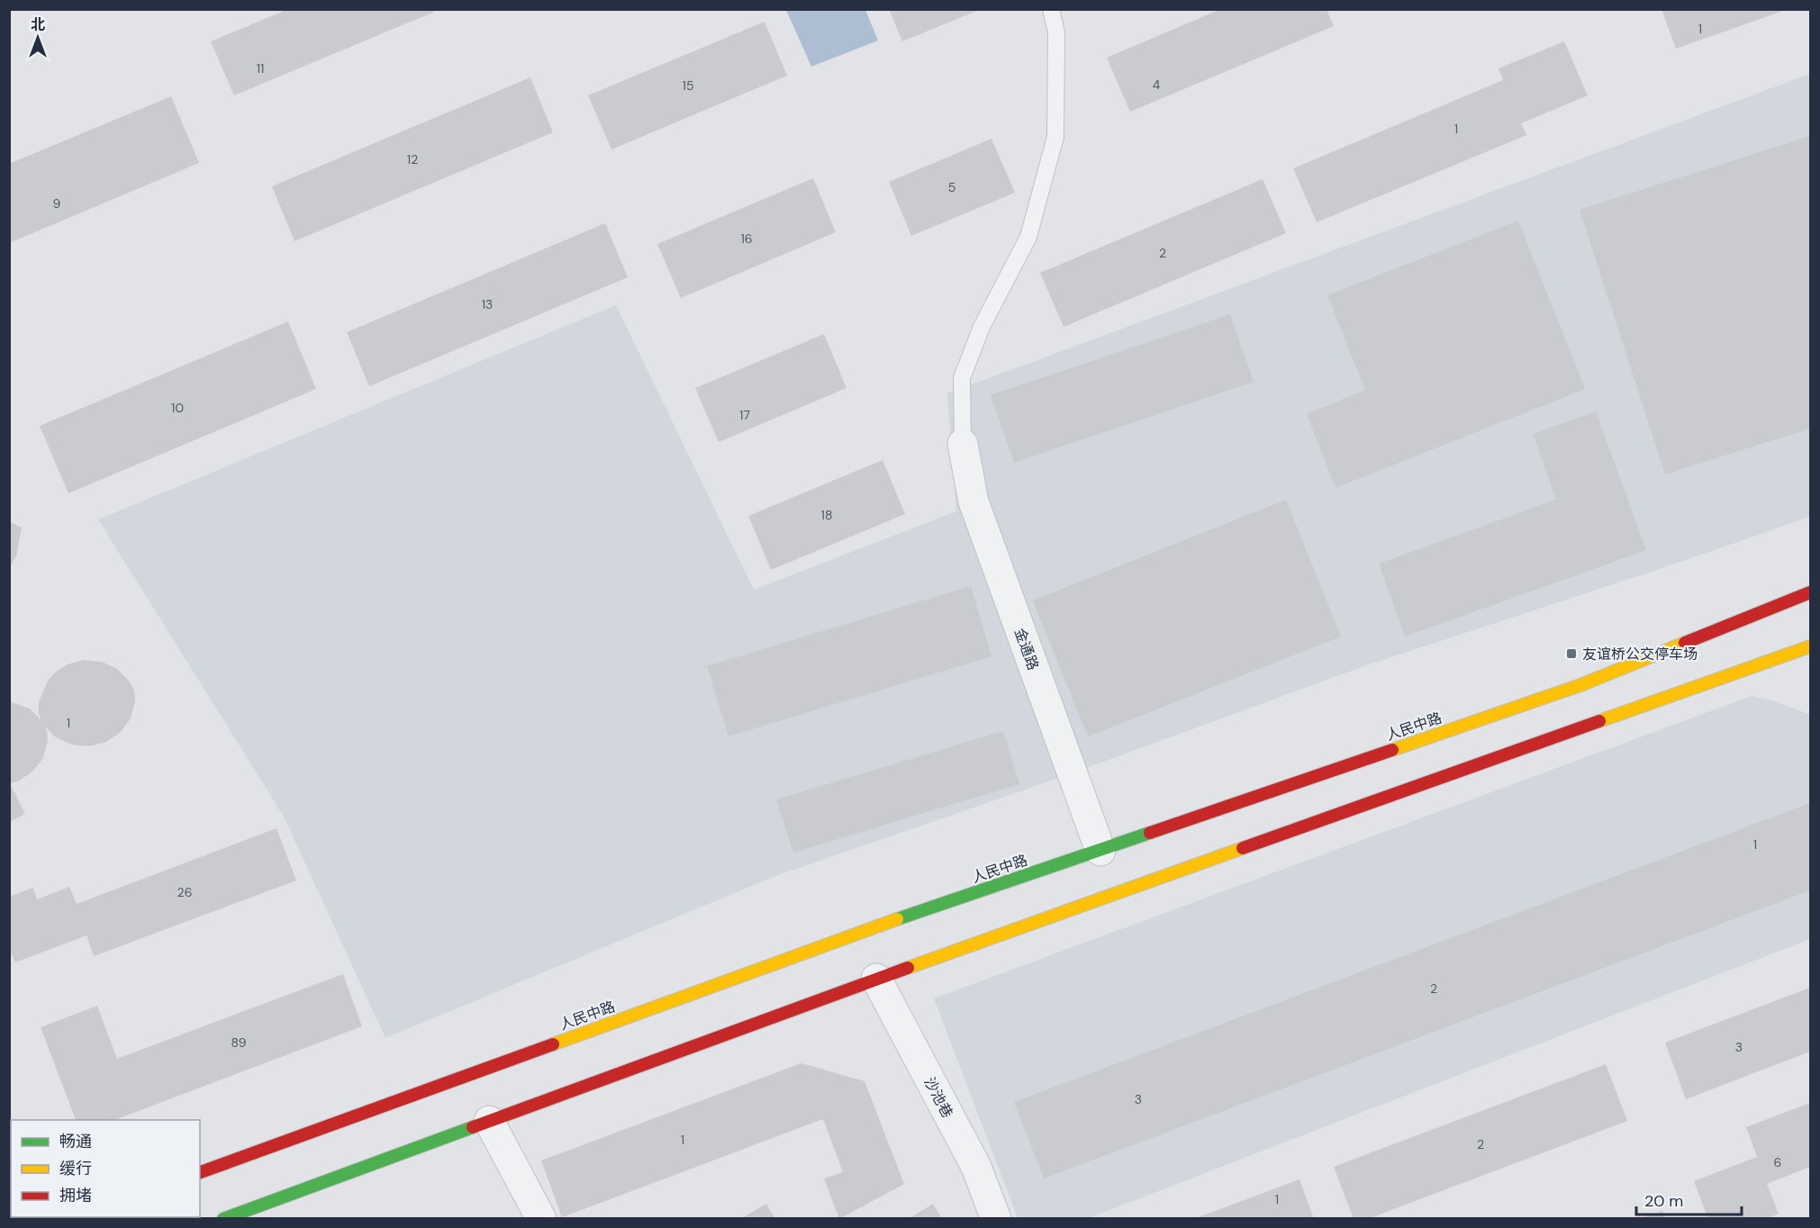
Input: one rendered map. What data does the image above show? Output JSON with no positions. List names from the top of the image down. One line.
{"streets":{"main road":["人民中路"],"street":["金通路","沙池巷"]},"crossings":[["金通路","人民中路"]],"places":{"transit":["友谊桥公交停车场"]},"house_numbers":["1","11","4","15","1","12","5","9","16","2","13","10","17","18","1","1","26","2","89","3","3","1","2","6","1"],"legend":["畅通","缓行","拥堵"],"scale_bar":"20 m","north":"top"}
